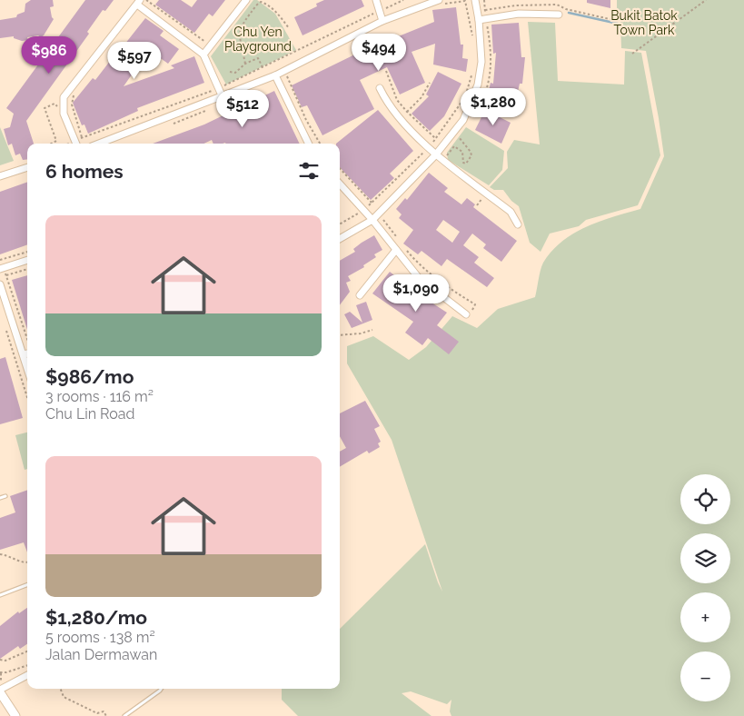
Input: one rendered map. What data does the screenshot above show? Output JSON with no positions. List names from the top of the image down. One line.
{"parks":["Bukit Batok Town Park","Chu Yen Playground"],"page":{"price":["$494","$986","$597","$1,280","$512","$1,090"],"heading":"6 homes","list":[{"name":"$986/mo","note":"3 rooms · 116 m² · Chu Lin Road"},{"name":"$1,280/mo","note":"5 rooms · 138 m² · Jalan Dermawan"}],"map_buttons":["+","−"]}}
